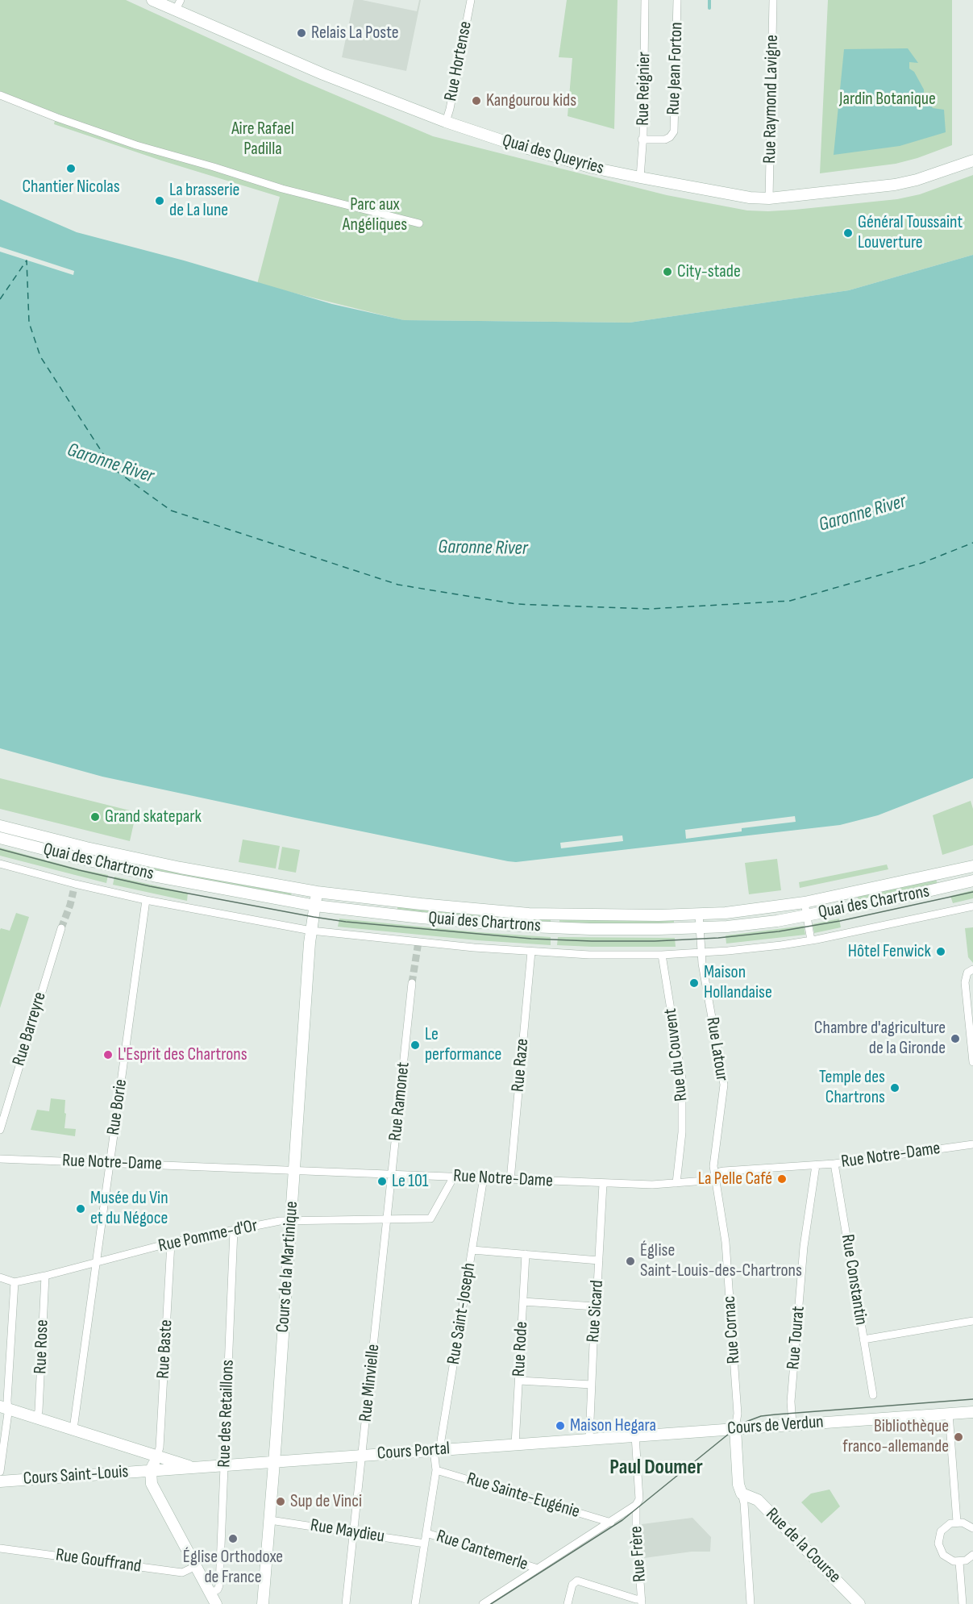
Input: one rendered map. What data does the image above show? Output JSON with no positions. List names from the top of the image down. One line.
{"streets":{"main road":["Quai des Queyries","Quai des Chartrons","Cours de la Martinique","Cours de Verdun","Cours Portal","Cours Saint-Louis","Rue de la Course"],"street":["Rue Hortense","Rue Jean Forton","Rue Reignier","Rue Raymond Lavigne","Rue Barreyre","Rue Latour","Rue du Couvent","Rue Raze","Rue Ramonet","Rue Borie","Rue Notre-Dame","Rue Pomme-d'Or","Rue Constantin","Rue Sicard","Rue Saint-Joseph","Rue Cornac","Rue Tourat","Rue Rose","Rue Baste","Rue Rode","Rue Minvielle","Rue des Retaillons","Rue Sainte-Eugénie","Rue Maydieu","Rue Cantemerle","Rue Frère","Rue Gouffrand"]},"crossings":[["Rue Hortense","Quai des Queyries"],["Rue Jean Forton","Rue Reignier"],["Rue Reignier","Quai des Queyries"],["Rue Raymond Lavigne","Quai des Queyries"],["Quai des Chartrons","Rue Latour"],["Quai des Chartrons","Rue du Couvent"],["Quai des Chartrons","Rue Raze"],["Quai des Chartrons","Rue Borie"],["Quai des Chartrons","Cours de la Martinique"],["Rue Latour","Rue Notre-Dame"],["Rue Latour","Rue Cornac"],["Rue du Couvent","Rue Notre-Dame"],["Rue Raze","Rue Notre-Dame"],["Rue Ramonet","Rue Notre-Dame"],["Rue Ramonet","Rue Pomme-d'Or"],["Rue Ramonet","Rue Minvielle"],["Rue Borie","Rue Notre-Dame"],["Rue Borie","Rue Pomme-d'Or"],["Rue Borie","Cours Portal"],["Rue Notre-Dame","Rue Pomme-d'Or"],["Rue Notre-Dame","Cours de la Martinique"],["Rue Notre-Dame","Rue Constantin"],["Rue Notre-Dame","Rue Sicard"],["Rue Notre-Dame","Rue Saint-Joseph"],["Rue Notre-Dame","Rue Cornac"],["Rue Notre-Dame","Rue Tourat"],["Rue Pomme-d'Or","Cours de la Martinique"],["Rue Pomme-d'Or","Rue Rose"],["Rue Pomme-d'Or","Rue Baste"],["Rue Pomme-d'Or","Rue Minvielle"],["Rue Pomme-d'Or","Rue des Retaillons"],["Cours de la Martinique","Cours Portal"],["Cours de la Martinique","Rue Maydieu"],["Rue Sicard","Cours Portal"],["Rue Saint-Joseph","Cours Portal"],["Rue Saint-Joseph","Rue Sainte-Eugénie"],["Rue Saint-Joseph","Rue Maydieu"],["Rue Saint-Joseph","Rue Cantemerle"],["Rue Cornac","Cours de Verdun"],["Rue Tourat","Cours de Verdun"],["Rue Rose","Cours Portal"],["Rue Baste","Cours Portal"],["Rue Rode","Cours Portal"],["Rue Minvielle","Cours Portal"],["Rue Minvielle","Rue Maydieu"],["Rue des Retaillons","Cours Portal"],["Cours de Verdun","Cours Portal"],["Cours de Verdun","Rue Frère"],["Cours Portal","Cours Saint-Louis"],["Cours Portal","Rue Frère"]],"districts":["Paul Doumer"],"water":["Garonne River"],"parks":["Jardin Botanique","Aire Rafael Padilla","Parc aux Angéliques"],"places":["Relais La Poste","Kangourou kids","Chantier Nicolas","La brasserie de La lune","Général Toussaint Louverture","City-stade","Grand skatepark","Hôtel Fenwick","Maison Hollandaise","Chambre d'agriculture de la Gironde","Le performance","L'Esprit des Chartrons","Temple des Chartrons","La Pelle Café","Le 101","Musée du Vin et du Négoce","Église Saint-Louis-des-Chartrons","Maison Hegara","Bibliothèque franco-allemande","Sup de Vinci","Église Orthodoxe de France"]}
